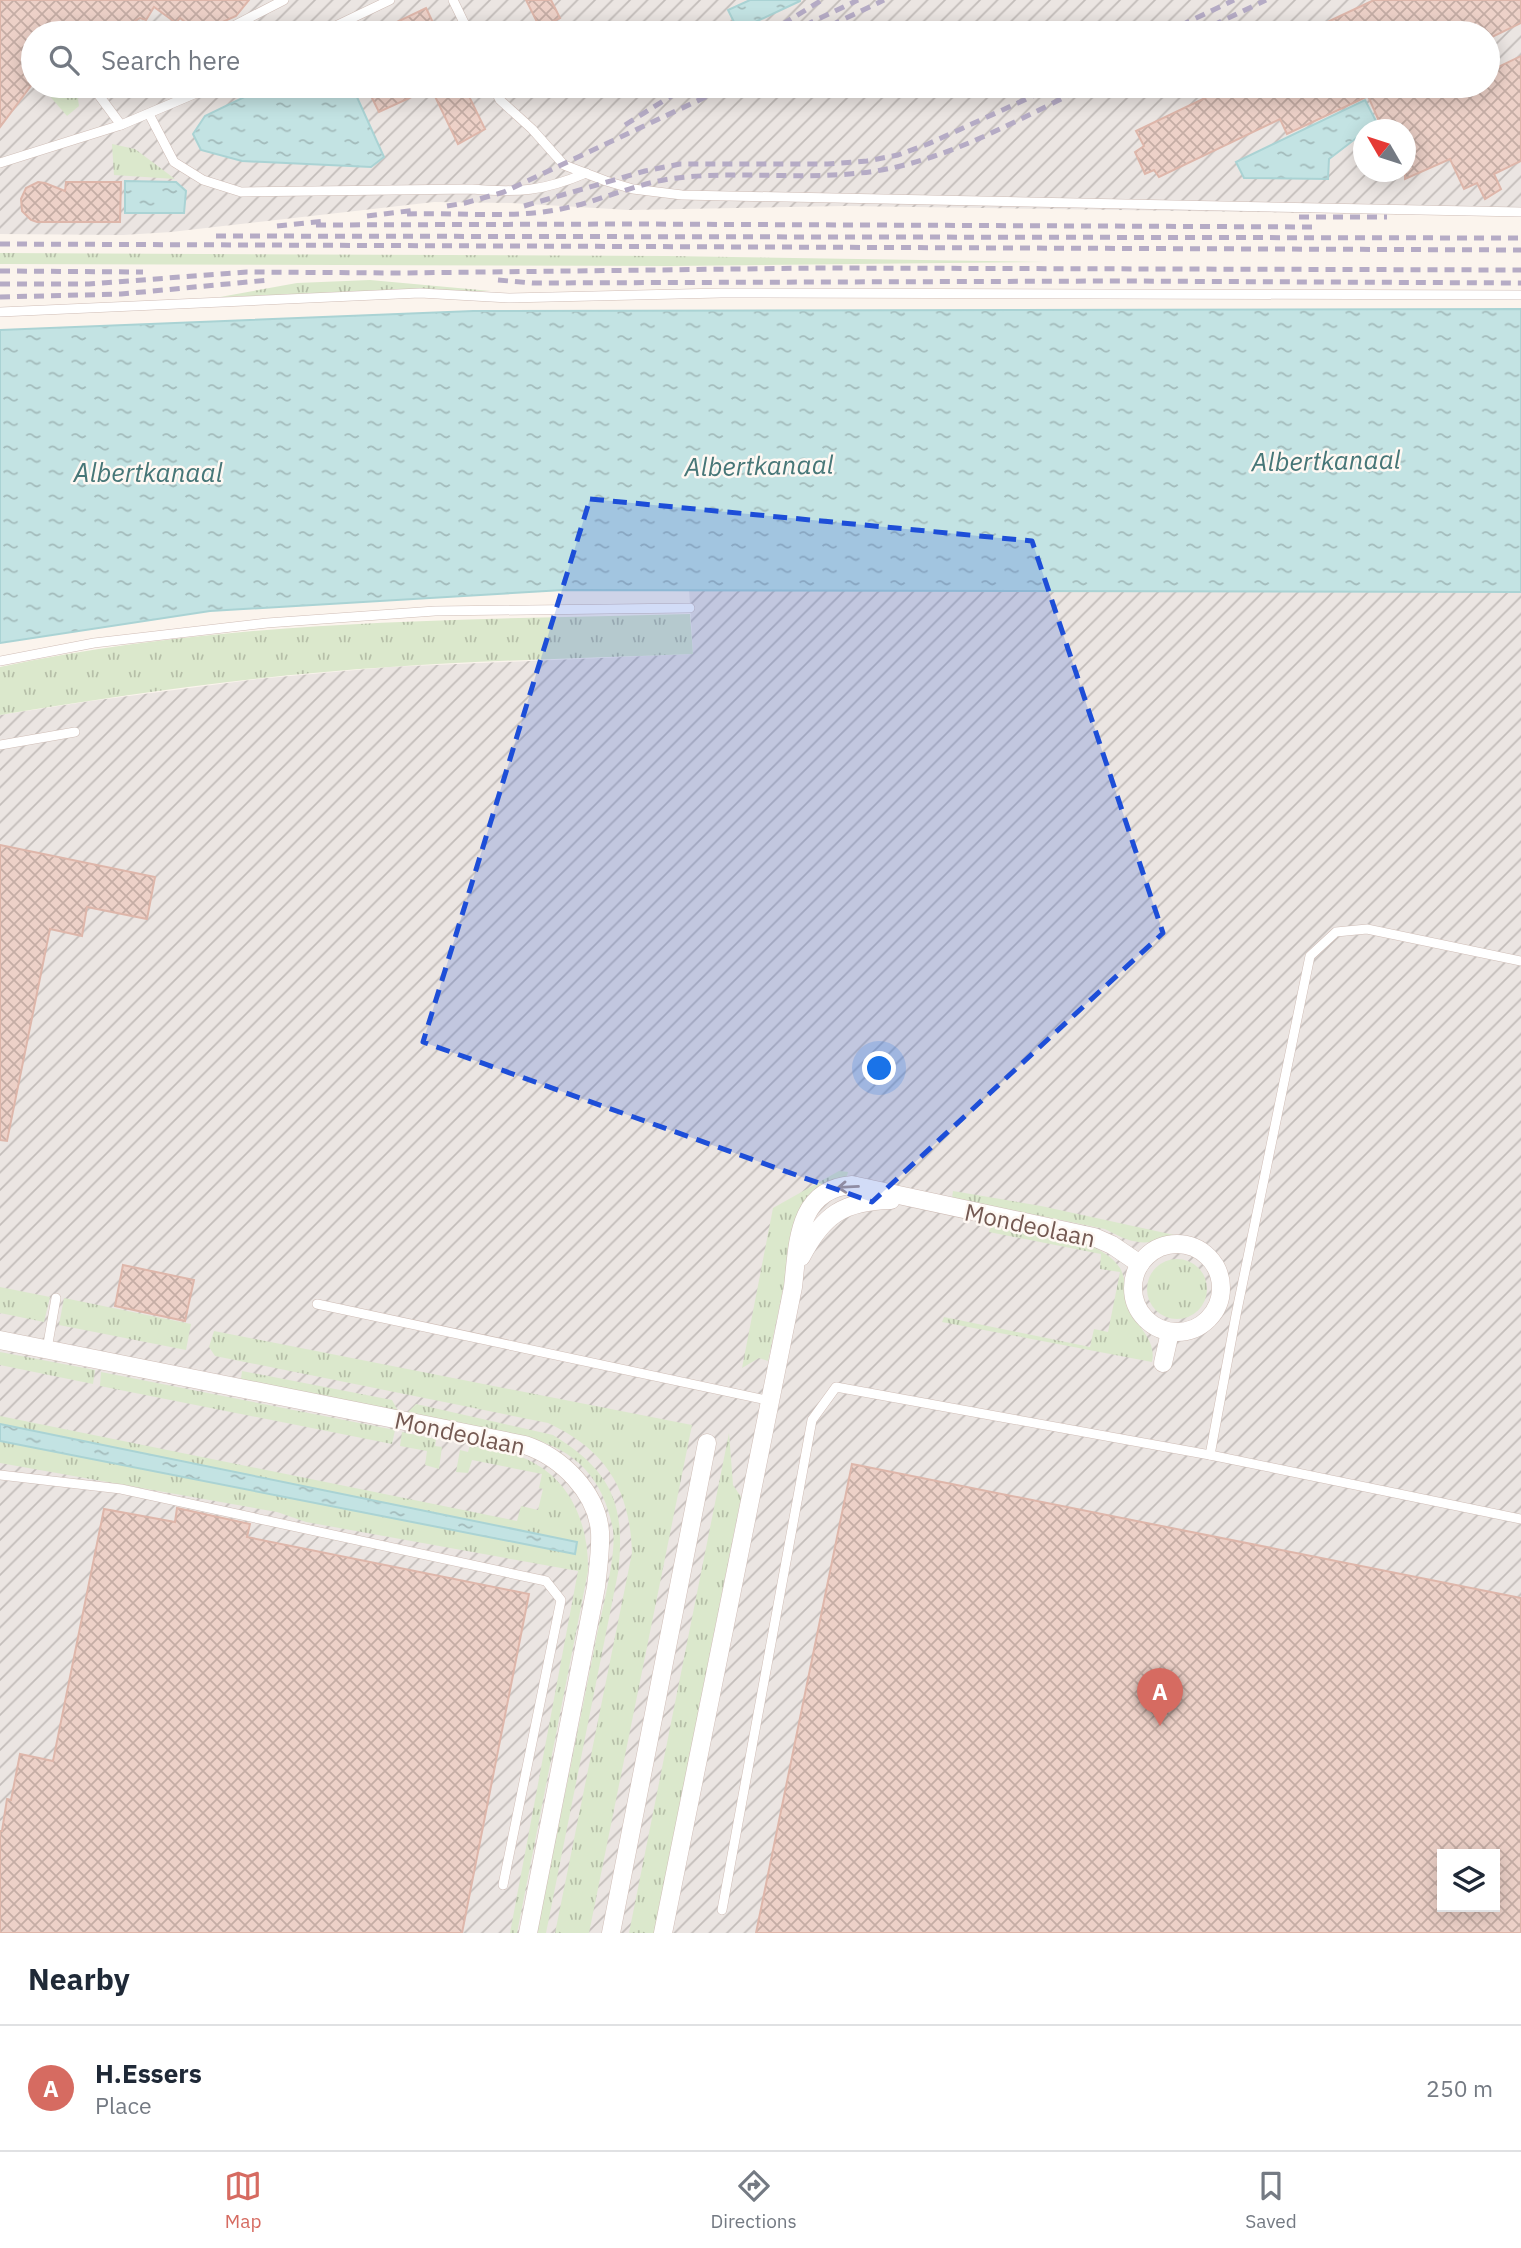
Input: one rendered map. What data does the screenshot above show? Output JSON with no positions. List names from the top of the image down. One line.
{"streets":{"street":["Mondeolaan"]},"water":["Albertkanaal"],"north":"top left","page":{"search":"Search here","pins":"A","heading":"Nearby","list":[{"mark":"A","name":"H.Essers","note":"Place","value":"250 m"}],"nav":["Map","Directions","Saved"]}}
